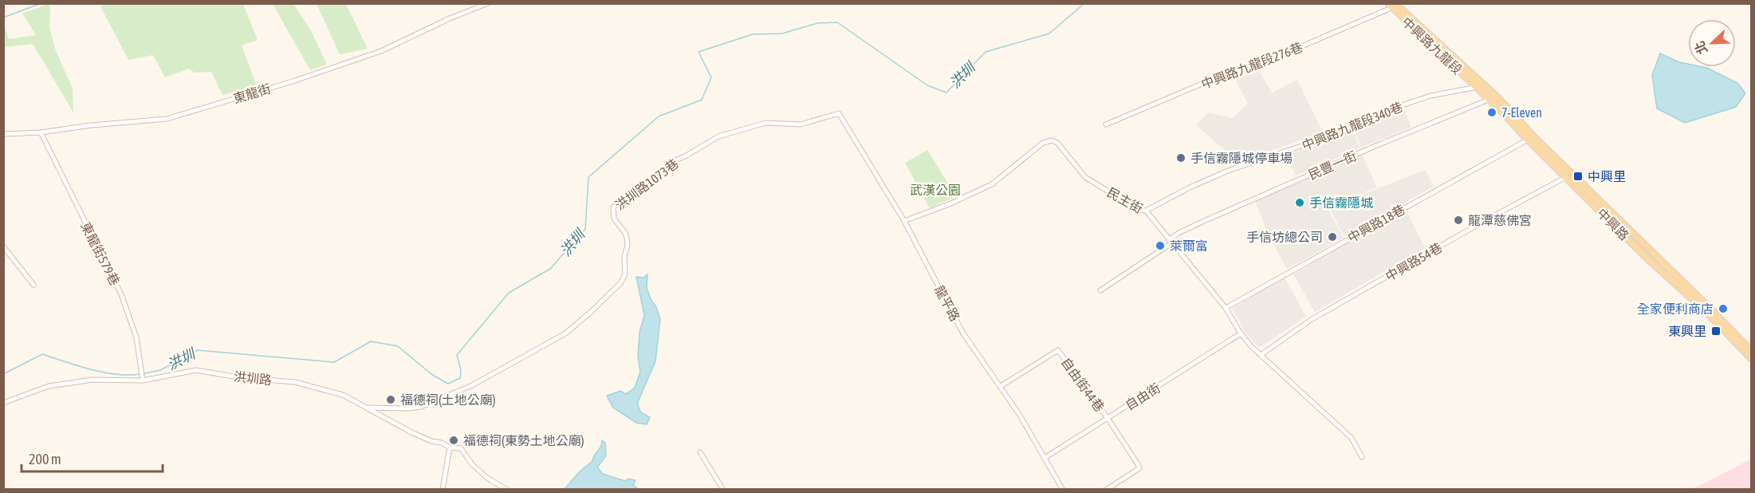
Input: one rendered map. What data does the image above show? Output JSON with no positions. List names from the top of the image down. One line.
{"streets":{"main road":["中興路九龍段","中興路"],"street":["中興路九龍段276巷","東龍街","中興路九龍段340巷","民豐一街","洪圳路1073巷","民主街","中興路18巷","東龍街579巷","中興路54巷","龍平路","洪圳路","自由街44巷","自由街"]},"crossings":[["中興路九龍段","中興路九龍段276巷"],["中興路九龍段","中興路九龍段340巷"],["中興路九龍段","中興路"],["東龍街","東龍街579巷"],["中興路九龍段340巷","民主街"],["中興路九龍段340巷","中興路"],["民豐一街","民主街"],["民豐一街","中興路"],["洪圳路1073巷","龍平路"],["洪圳路1073巷","洪圳路"],["民主街","中興路18巷"],["民主街","中興路54巷"],["民主街","龍平路"],["民主街","自由街"],["中興路18巷","中興路"],["中興路","中興路54巷"],["東龍街579巷","洪圳路"],["龍平路","自由街44巷"],["龍平路","自由街"],["自由街44巷","自由街"]],"water":["洪圳"],"parks":["武漢公園"],"places":{"other":["7-Eleven","手信霧隱城停車場","手信霧隱城","龍潭慈佛宮","手信坊總公司","萊爾富","全家便利商店","福德祠(土地公廟)","福德祠(東勢土地公廟)"],"transit":["中興里","東興里"]},"scale_bar":"200 m","north":"bottom left"}
